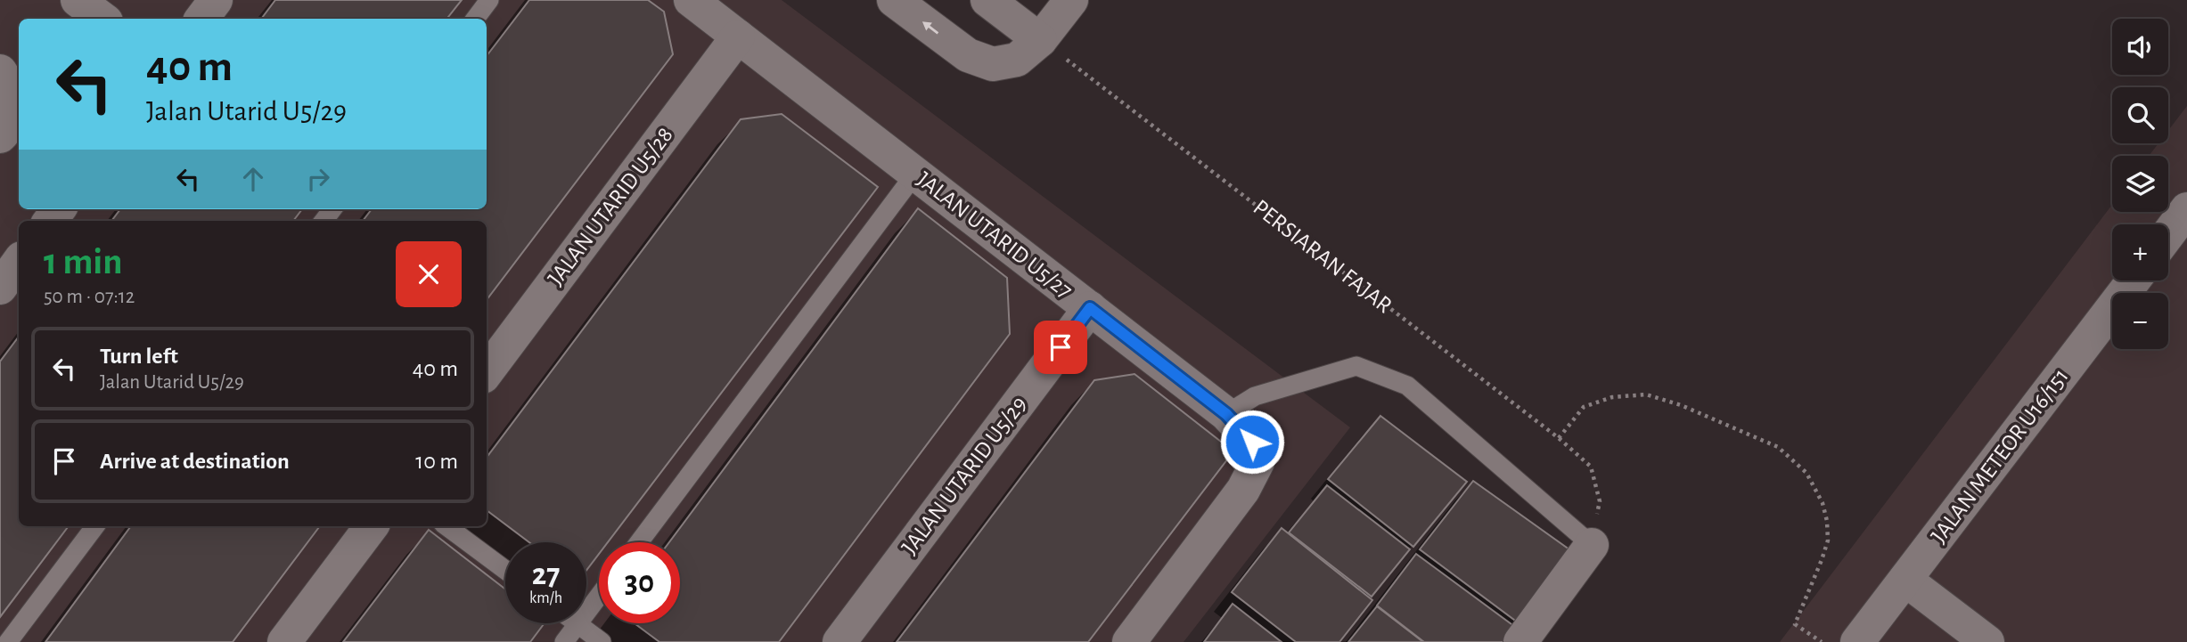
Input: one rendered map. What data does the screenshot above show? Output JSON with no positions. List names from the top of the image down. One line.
{"streets":{"street":["JALAN UTARID U5/28","JALAN UTARID U5/27","JALAN METEOR U16/151","JALAN UTARID U5/29"],"path":["PERSIARAN FAJAR"]},"crossings":[["JALAN UTARID U5/28","JALAN UTARID U5/27"],["JALAN UTARID U5/27","JALAN UTARID U5/29"]],"page":{"map_buttons":["+","−"],"turn":["40 m","Jalan Utarid U5/29"],"heading":["1 min","50 m · 07:12"],"list":[{"name":"Turn left","note":"Jalan Utarid U5/29","value":"40 m"},{"name":"Arrive at destination","value":"10 m"}],"speed":"27 km/h","limit":"30"}}
